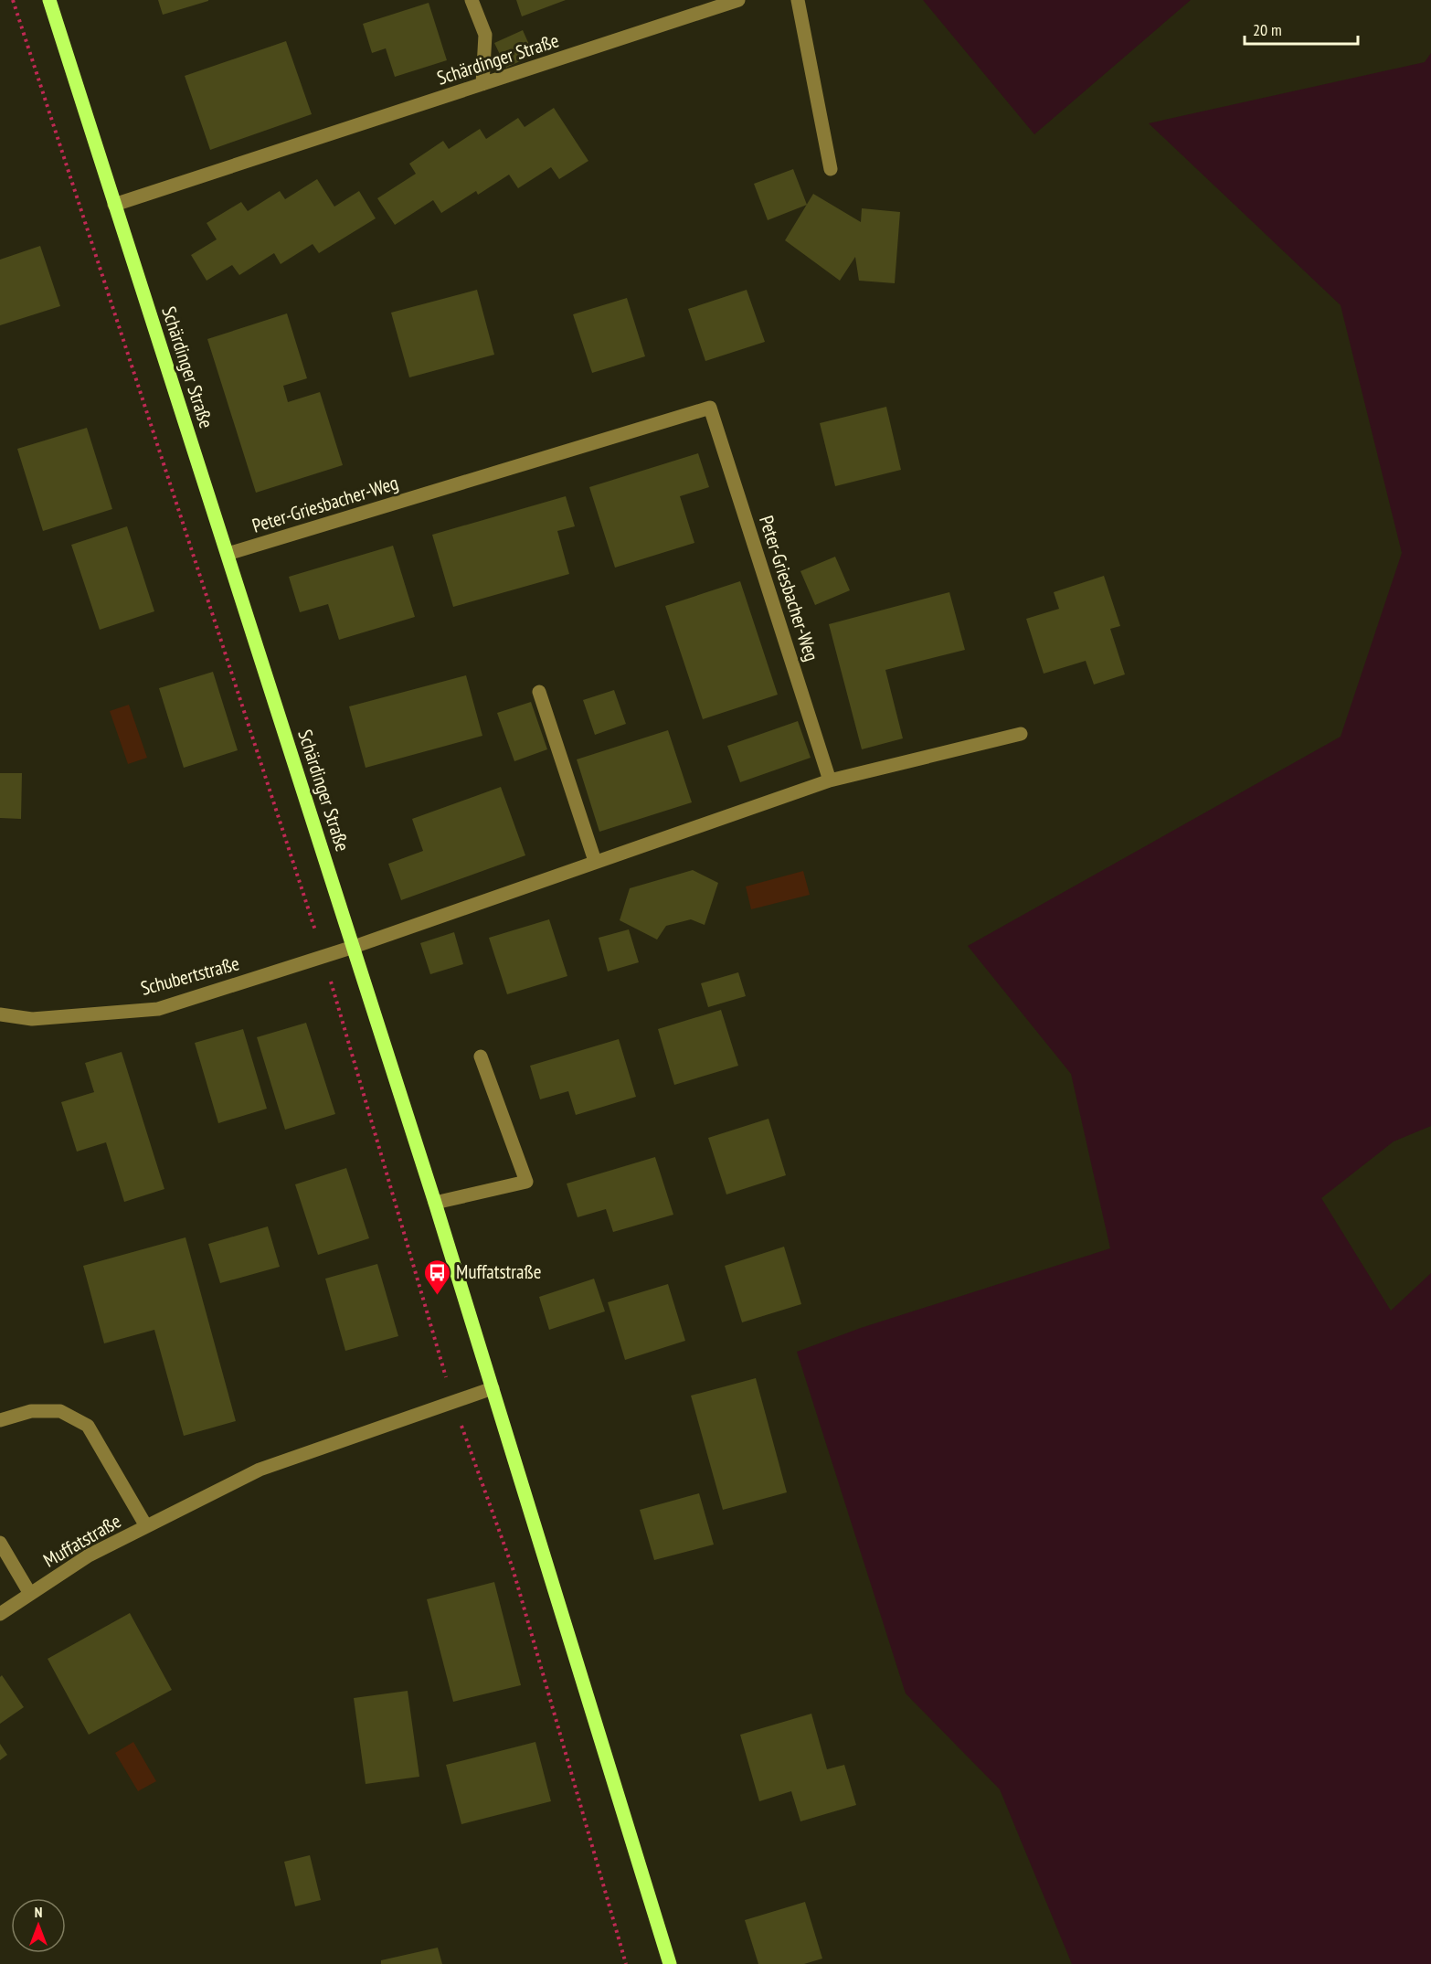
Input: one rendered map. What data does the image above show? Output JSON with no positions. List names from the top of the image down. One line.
{"streets":{"main road":["Schärdinger Straße"],"street":["Peter-Griesbacher-Weg","Schubertstraße","Muffatstraße"]},"crossings":[["Schärdinger Straße","Peter-Griesbacher-Weg"],["Schärdinger Straße","Schubertstraße"],["Schärdinger Straße","Muffatstraße"]],"places":{"bus stop":["Muffatstraße"]},"scale_bar":"20 m","north":"top"}
